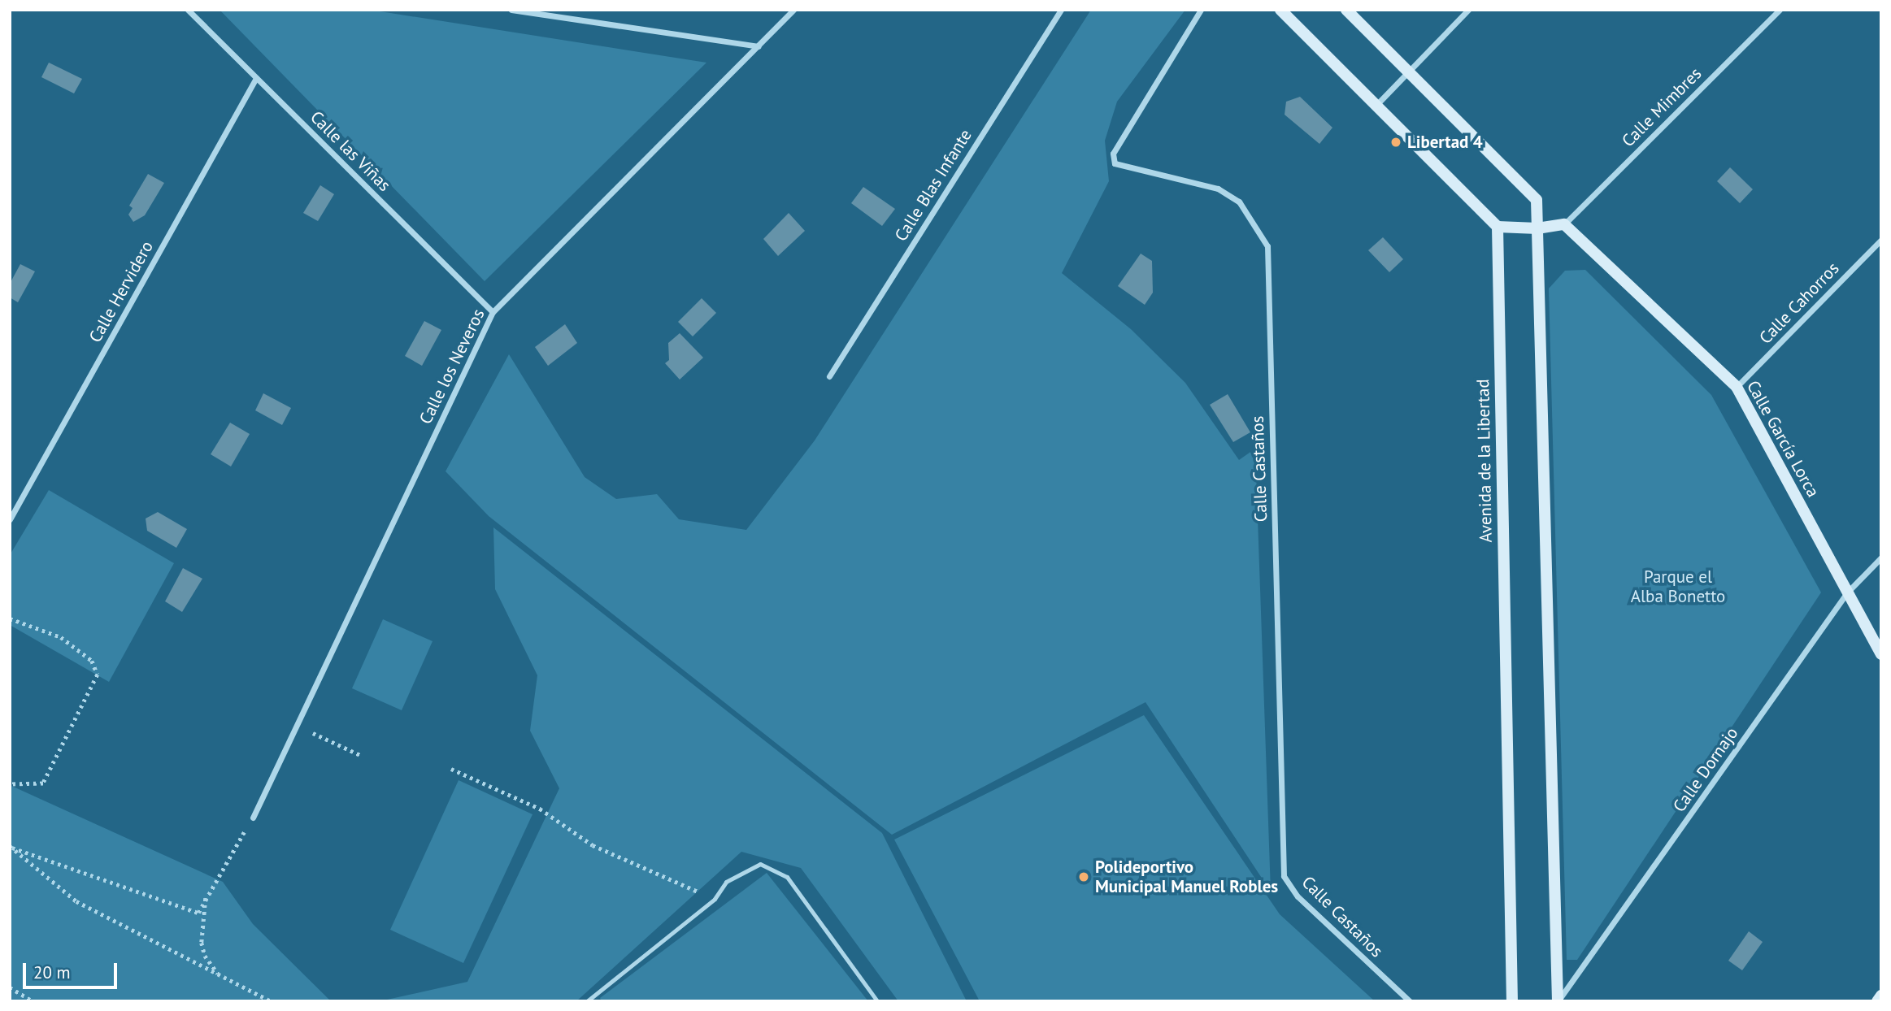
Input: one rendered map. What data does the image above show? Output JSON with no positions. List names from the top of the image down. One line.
{"streets":{"street":["Calle Mimbres","Calle las Viñas","Calle Blas Infante","Calle Hervidero","Calle Cahorros","Calle los Neveros","Calle García Lorca","Avenida de la Libertad","Calle Castaños","Calle Dornajo"]},"crossings":[["Calle Mimbres","Calle García Lorca"],["Calle las Viñas","Calle Hervidero"],["Calle las Viñas","Calle los Neveros"],["Calle Cahorros","Calle García Lorca"],["Calle García Lorca","Calle Dornajo"]],"parks":["Parque el Alba Bonetto"],"places":["Libertad 4","Polideportivo Municipal Manuel Robles"],"scale_bar":"20 m"}
